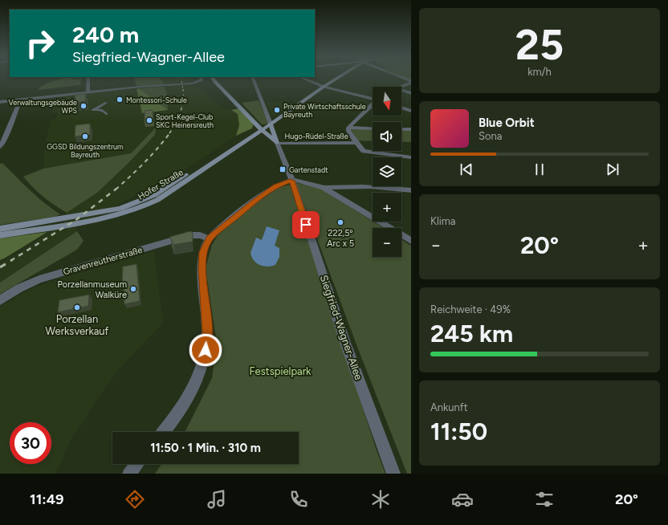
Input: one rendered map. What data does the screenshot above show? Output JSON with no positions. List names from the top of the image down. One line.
{"streets":{"main road":["Hofer Straße"],"street":["Hugo-Rüdel-Straße","Gravenreutherstraße","Siegfried-Wagner-Allee"]},"crossings":[["Hugo-Rüdel-Straße","Siegfried-Wagner-Allee"]],"parks":["Festspielpark"],"places":{"other":["Montessori-Schule","Verwaltungsgebäude WPS","Private Wirtschaftsschule Bayreuth","Sport-Kegel-Club SKC Heinersreuth","GGSD Bildungszentrum Bayreuth","222,5º Arc x 5","Porzellanmuseum Walküre","Porzellan Werksverkauf"],"transit":["Gartenstadt"]},"north":"bottom","page":{"tile":[["25","km/h"],"Klima",["Reichweite · 49%","245 km"],["Ankunft","11:50"]],"turn":["240 m","Siegfried-Wagner-Allee"],"map_buttons":["+","−"],"song":["Blue Orbit","Sona"],"heat":["−","20°","+"],"limit":"30","trip":"11:50 · 1 Min. · 310 m","tabs":["11:49","20°"]}}
